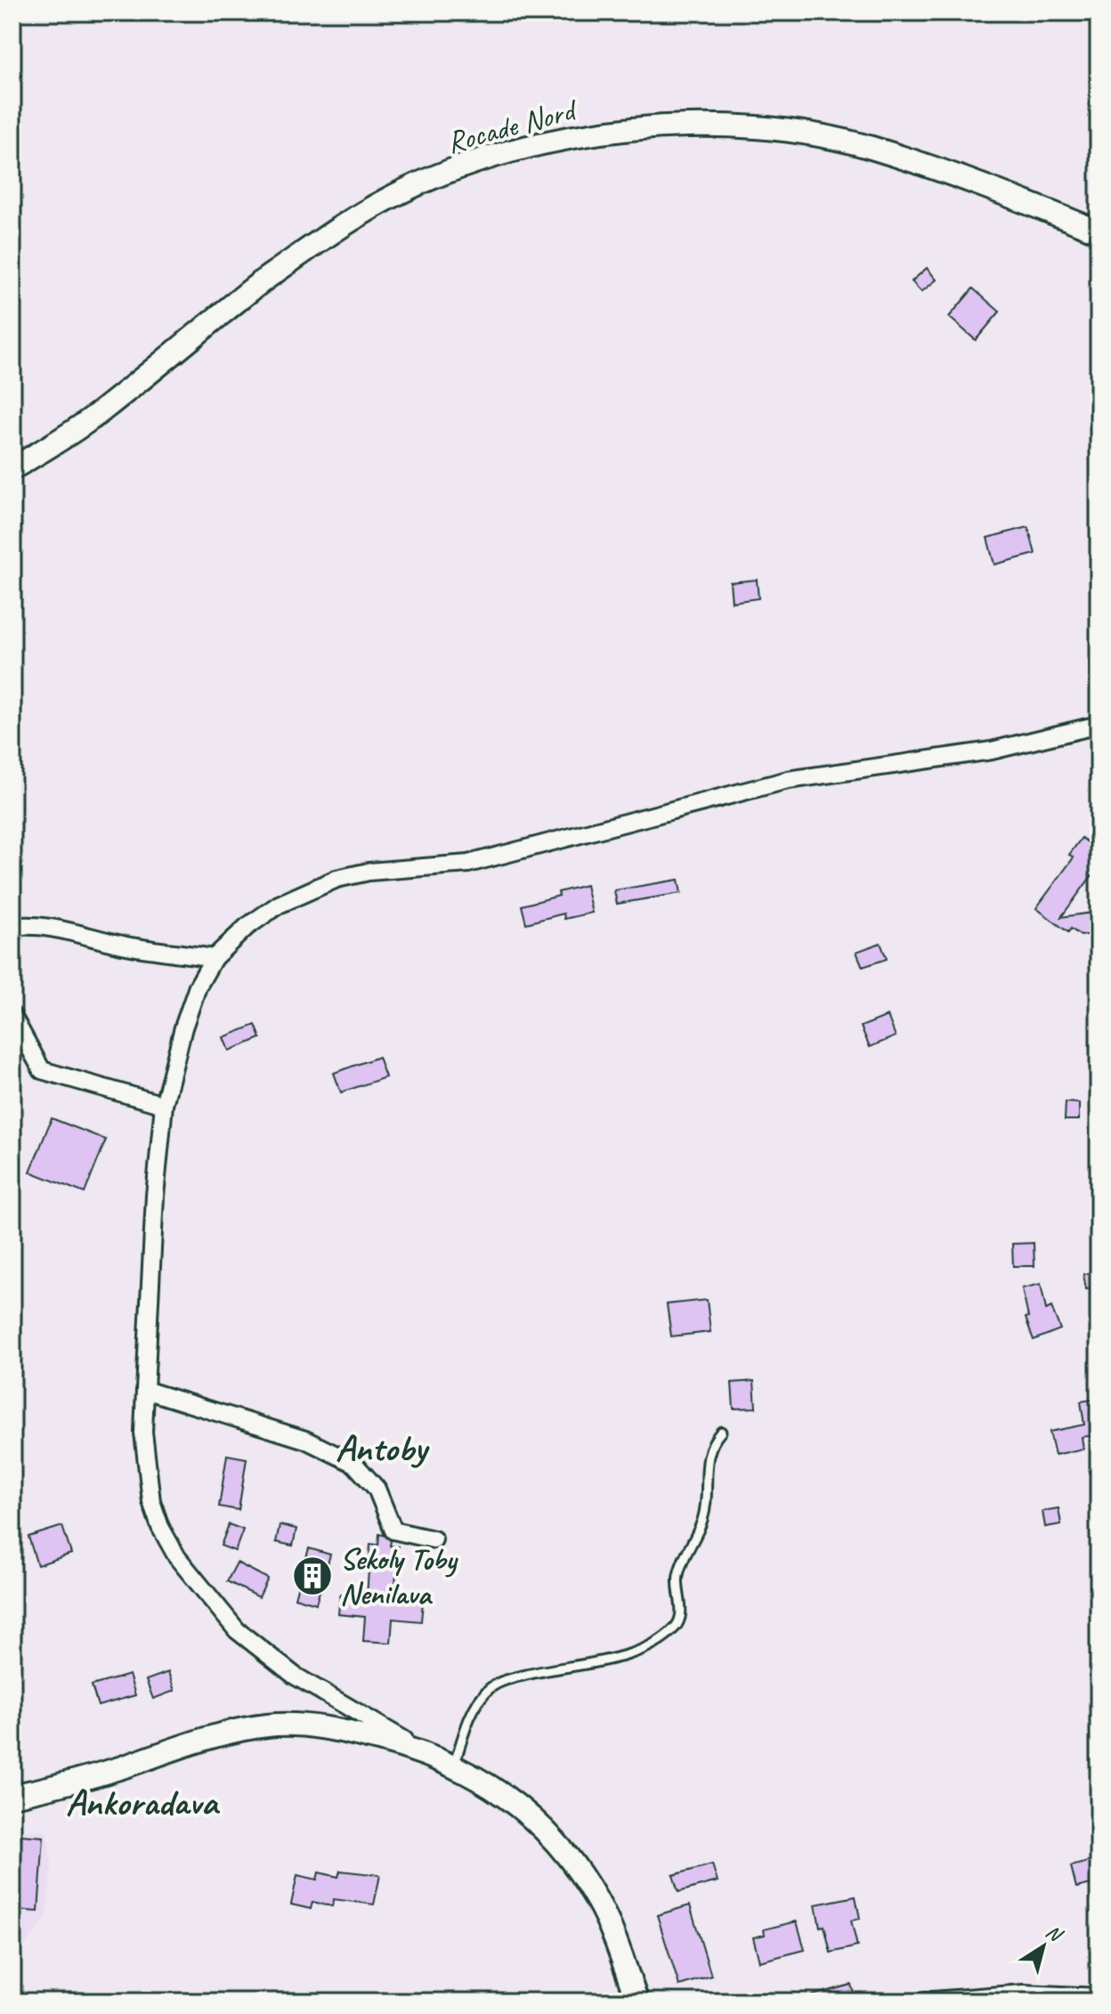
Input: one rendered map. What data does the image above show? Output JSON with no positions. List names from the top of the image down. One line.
{"streets":{"main road":["Rocade Nord"]},"districts":["Antoby","Ankoradava"],"places":{"building":["Sekoly Toby Nenilava"]},"north":"top right"}
